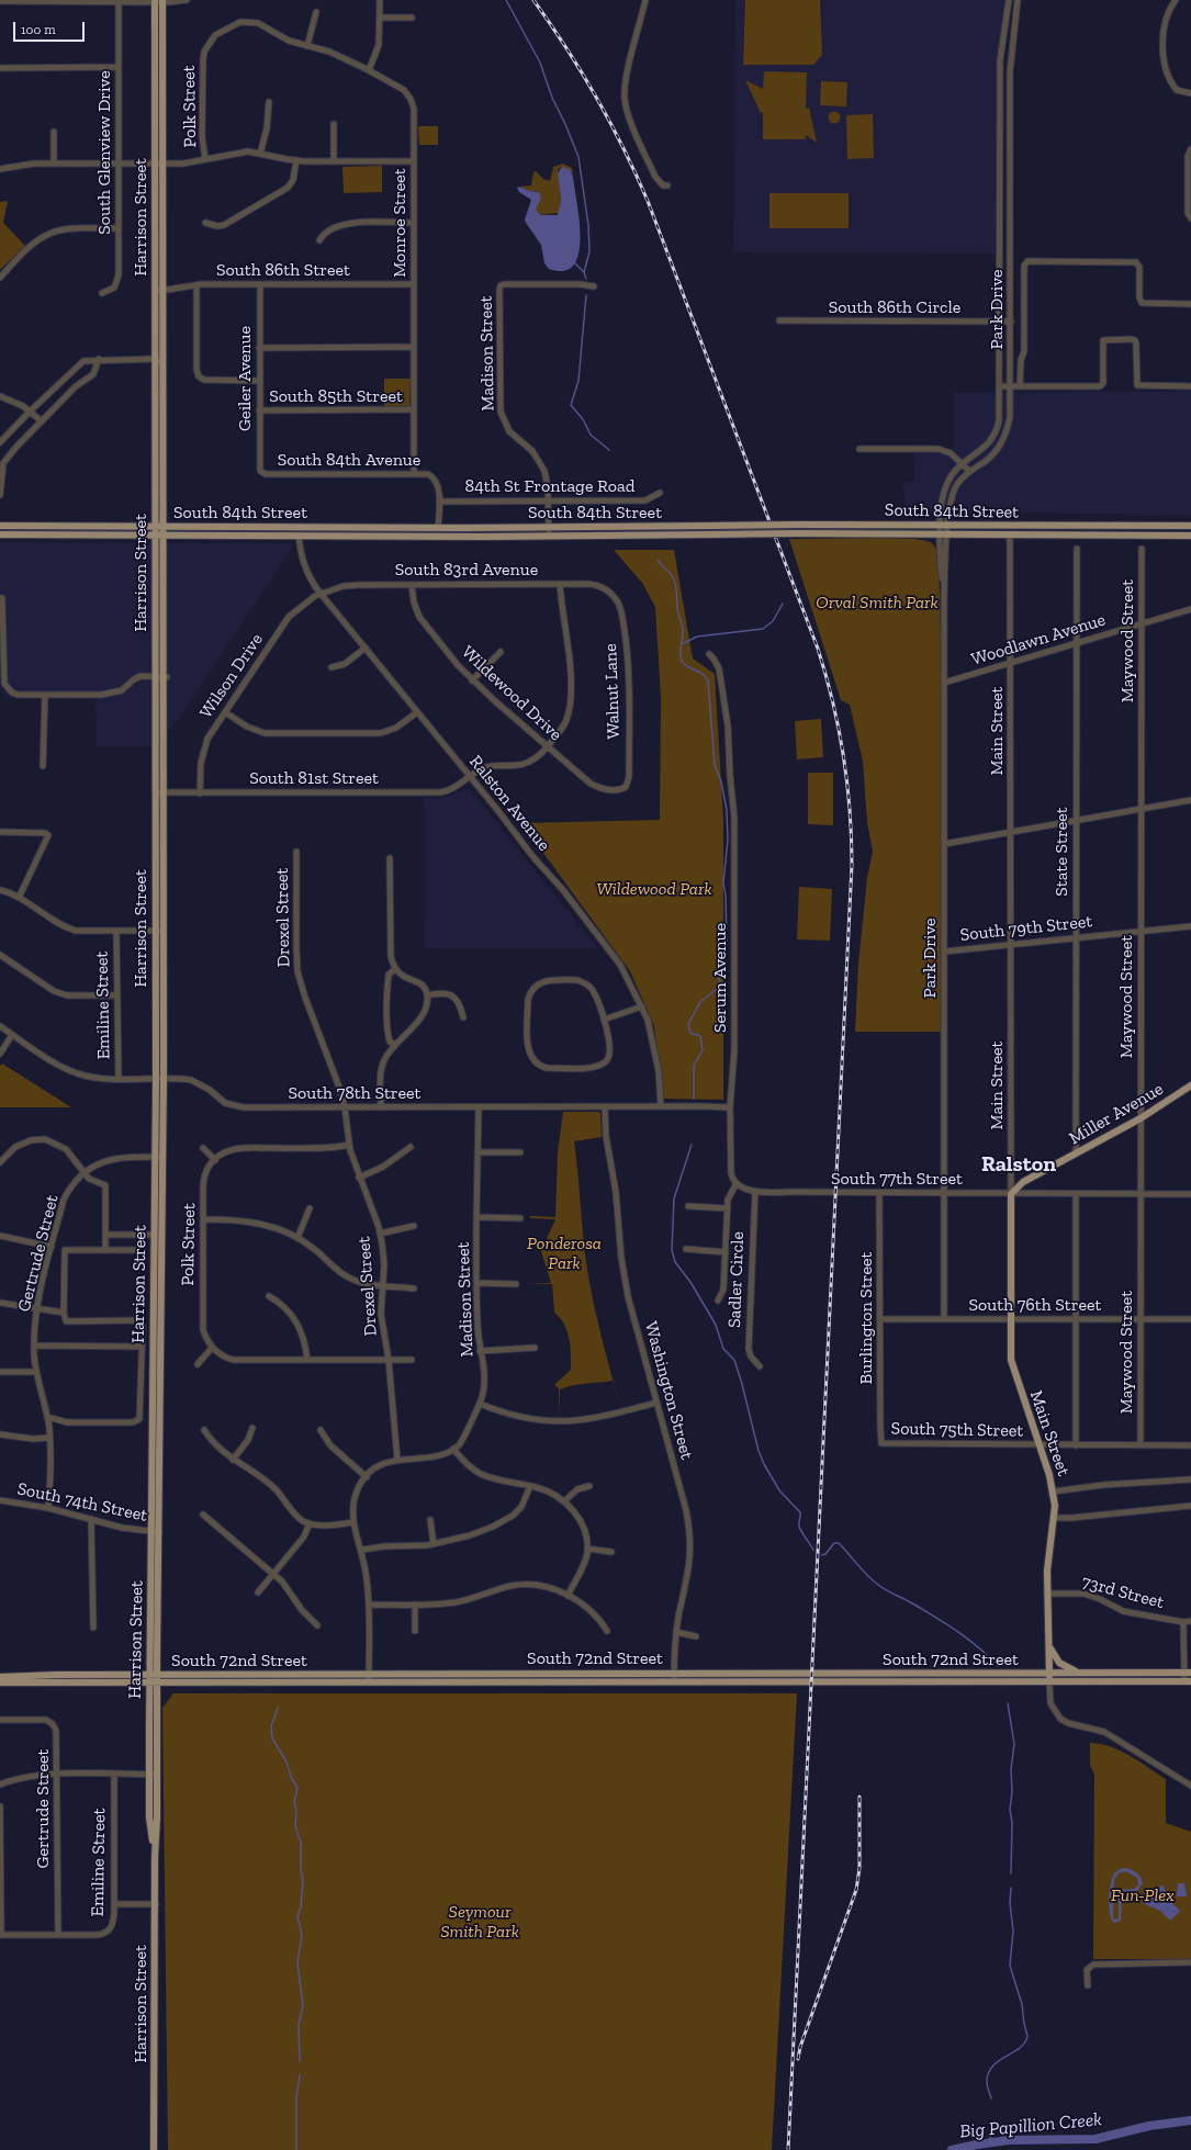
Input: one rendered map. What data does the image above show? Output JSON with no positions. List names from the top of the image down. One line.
{"streets":{"main road":["Harrison Street","South 84th Street","Main Street","Miller Avenue","South 72nd Street"],"street":["Polk Street","South Glenview Drive","Monroe Street","South 86th Street","South 86th Circle","Park Drive","Madison Street","Geiler Avenue","South 85th Street","South 84th Avenue","84th St Frontage Road","South 83rd Avenue","Woodlawn Avenue","Maywood Street","Wilson Drive","Walnut Lane","Wildewood Drive","South 81st Street","Ralston Avenue","State Street","Drexel Street","South 79th Street","Serum Avenue","Emiline Street","South 78th Street","South 77th Street","Gertrude Street","Sadler Circle","South 76th Street","Burlington Street","Washington Street","South 75th Street","South 74th Street","73rd Street"]},"crossings":[["Polk Street","Monroe Street"],["Harrison Street","South 86th Street"],["Harrison Street","South 84th Street"],["Harrison Street","South 81st Street"],["Harrison Street","South 78th Street"],["Harrison Street","Gertrude Street"],["Harrison Street","South 74th Street"],["Harrison Street","South 72nd Street"],["Monroe Street","South 86th Street"],["Monroe Street","South 85th Street"],["Monroe Street","South 84th Avenue"],["South 86th Street","Geiler Avenue"],["South 86th Street","South 85th Street"],["South 86th Circle","Park Drive"],["Park Drive","South 84th Street"],["Park Drive","Woodlawn Avenue"],["Park Drive","South 79th Street"],["Park Drive","South 77th Street"],["Park Drive","South 76th Street"],["Madison Street","84th St Frontage Road"],["Madison Street","South 84th Street"],["Madison Street","South 78th Street"],["Geiler Avenue","South 85th Street"],["Geiler Avenue","South 84th Avenue"],["South 84th Avenue","84th St Frontage Road"],["South 84th Street","Main Street"],["South 84th Street","Ralston Avenue"],["South 83rd Avenue","Wilson Drive"],["South 83rd Avenue","Walnut Lane"],["South 83rd Avenue","Wildewood Drive"],["South 83rd Avenue","South 81st Street"],["South 83rd Avenue","Ralston Avenue"],["Woodlawn Avenue","Maywood Street"],["Woodlawn Avenue","Main Street"],["Woodlawn Avenue","State Street"],["Maywood Street","South 79th Street"],["Maywood Street","Miller Avenue"],["Maywood Street","South 77th Street"],["Maywood Street","South 76th Street"],["Maywood Street","South 75th Street"],["Wilson Drive","South 81st Street"],["Wilson Drive","Ralston Avenue"],["Walnut Lane","Wildewood Drive"],["Wildewood Drive","South 81st Street"],["Main Street","South 79th Street"],["Main Street","Miller Avenue"],["Main Street","South 77th Street"],["Main Street","South 76th Street"],["Main Street","South 75th Street"],["Main Street","73rd Street"],["Main Street","South 72nd Street"],["South 81st Street","Ralston Avenue"],["Ralston Avenue","South 78th Street"],["State Street","South 79th Street"],["State Street","Miller Avenue"],["Drexel Street","South 78th Street"],["Serum Avenue","South 78th Street"],["Serum Avenue","South 77th Street"],["Emiline Street","South 78th Street"],["Emiline Street","Gertrude Street"],["South 78th Street","Washington Street"],["Miller Avenue","South 77th Street"],["South 77th Street","Sadler Circle"],["South 77th Street","Burlington Street"],["Gertrude Street","South 74th Street"],["South 76th Street","Burlington Street"],["Burlington Street","South 75th Street"],["Washington Street","South 72nd Street"]],"districts":["Ralston"],"water":["Big Papillion Creek"],"parks":["Orval Smith Park","Wildewood Park","Ponderosa Park","Fun-Plex","Seymour Smith Park"],"scale_bar":"100 m"}
